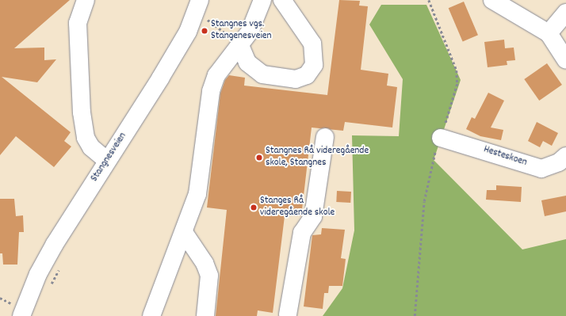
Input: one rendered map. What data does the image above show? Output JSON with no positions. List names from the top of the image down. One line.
{"streets":{"main road":["Hesteskoen","Stangnesveien"]},"places":["Stangnes vgs. Stangenesveien","Stangnes Rå videregående skole, Stangnes","Stanges Rå videregående skole"]}
